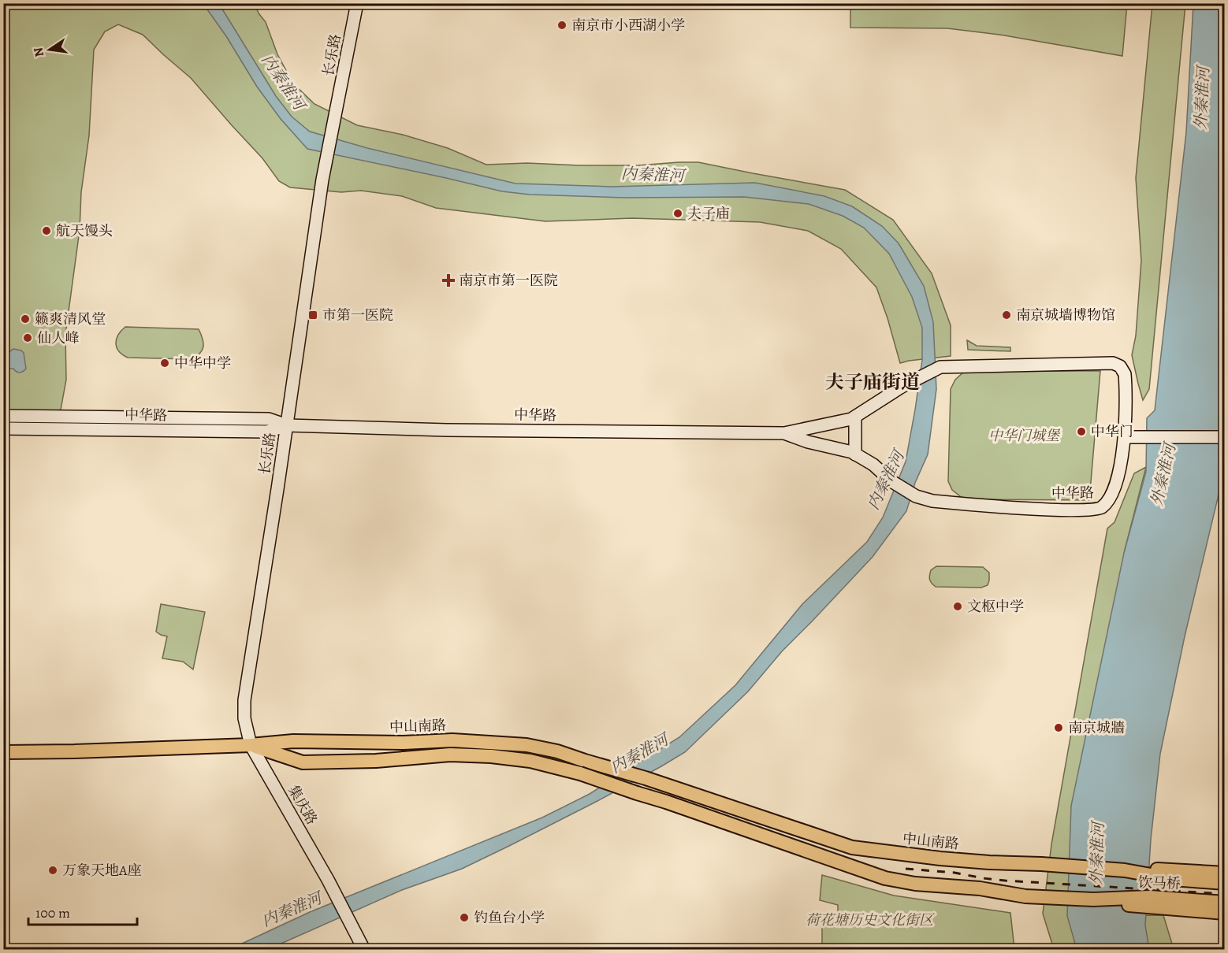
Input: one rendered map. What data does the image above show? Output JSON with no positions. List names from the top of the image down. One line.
{"streets":{"main road":["长乐路","中华路","中山南路","集庆路","饮马桥"]},"crossings":[["长乐路","中华路"],["长乐路","中山南路"],["长乐路","集庆路"],["中山南路","集庆路"],["中山南路","饮马桥"]],"districts":["夫子庙街道"],"water":["内秦淮河","外秦淮河"],"parks":["中华门城堡","荷花塘历史文化街区"],"places":{"other":["南京市小西湖小学","夫子庙","航天馒头","南京城墙博物馆","籁爽清风堂","仙人峰","中华中学","中华门","文枢中学","南京城牆","万象天地A座","钓鱼台小学"],"health":["南京市第一医院"],"transit":["市第一医院"]},"scale_bar":"100 m","north":"left"}
